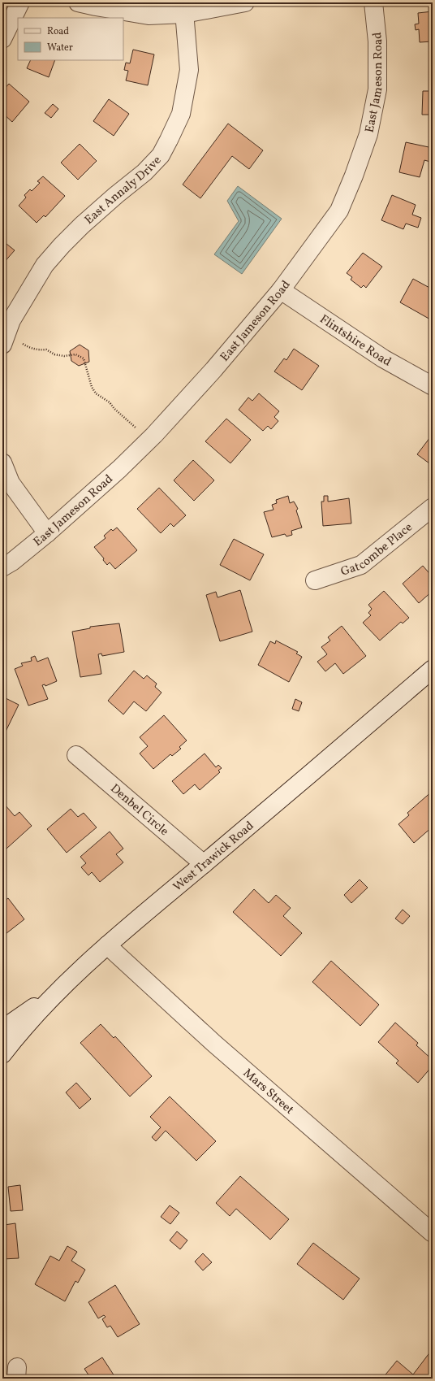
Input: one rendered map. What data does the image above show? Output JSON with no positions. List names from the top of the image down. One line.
{"streets":{"street":["East Jameson Road","East Annaly Drive","Flintshire Road","Gatcombe Place","Denbel Circle","West Trawick Road","Mars Street"]},"crossings":[["East Jameson Road","Flintshire Road"],["Denbel Circle","West Trawick Road"],["West Trawick Road","Mars Street"]],"legend":["Road","Water"]}
